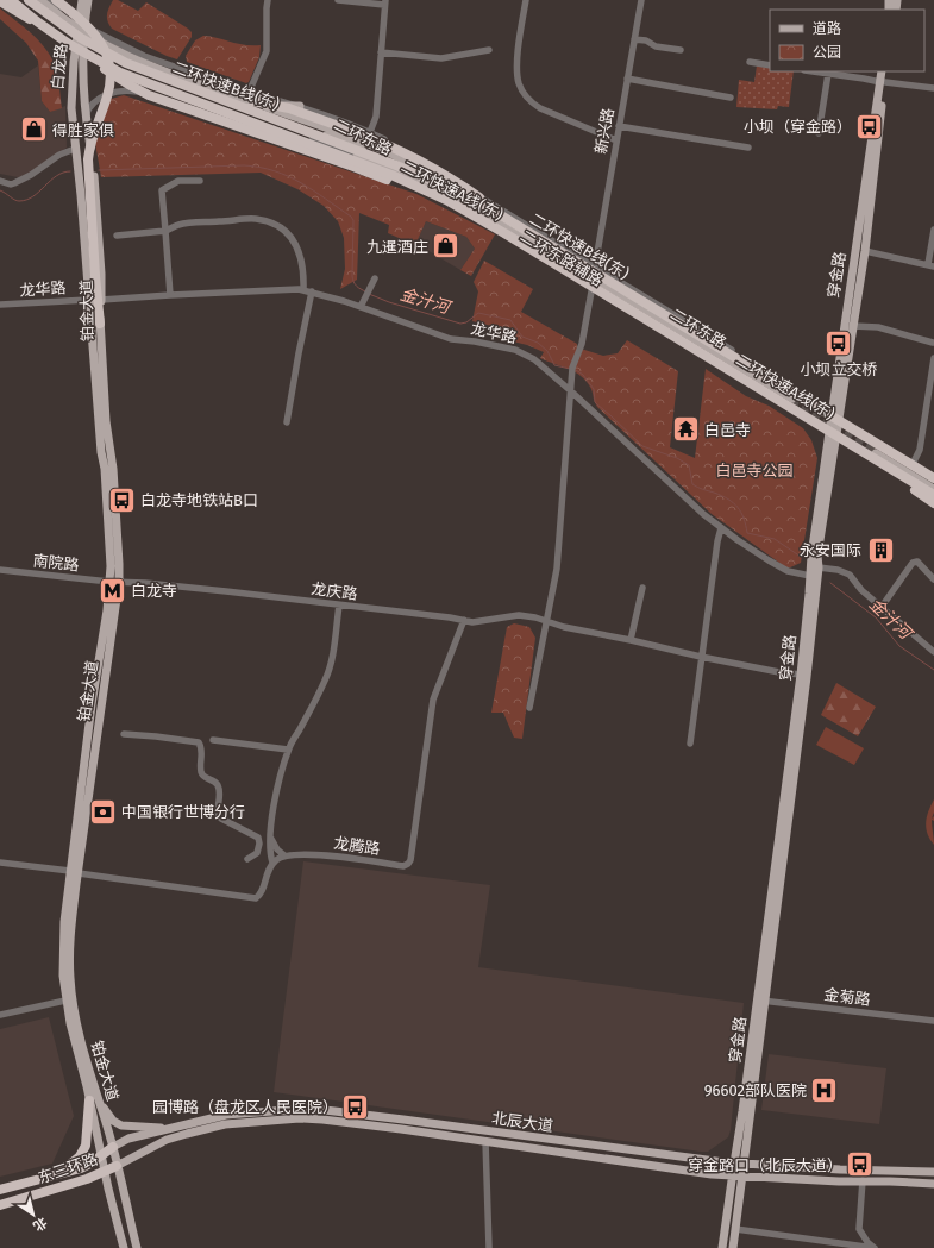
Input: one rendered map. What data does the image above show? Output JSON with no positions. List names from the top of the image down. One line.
{"streets":{"highway":["二环快速B线(东)","二环快速A线(东)","东三环路"],"main road":["白龙路","二环东路","穿金路","铂金大道","北辰大道"],"street":["新兴路","二环东路辅路","龙华路","南院路","龙庆路","龙腾路","金菊路"]},"crossings":[["白龙路","二环东路辅路"],["白龙路","铂金大道"],["二环快速B线(东)","二环东路"],["二环快速B线(东)","二环东路辅路"],["新兴路","二环东路辅路"],["二环东路","二环东路辅路"],["二环快速A线(东)","二环东路辅路"],["二环东路辅路","穿金路"],["穿金路","龙华路"],["穿金路","龙庆路"],["穿金路","金菊路"],["穿金路","北辰大道"],["龙华路","铂金大道"],["铂金大道","南院路"],["铂金大道","龙庆路"],["铂金大道","北辰大道"],["铂金大道","东三环路"],["南院路","龙庆路"],["龙庆路","龙腾路"],["北辰大道","东三环路"]],"water":["金汁河"],"parks":["白邑寺公园"],"places":{"bus stop":["小坝（穿金路）","小坝立交桥","白龙寺地铁站B口","园博路（盘龙区人民医院）","穿金路口（北辰大道）"],"shop":["得胜家俱","九暹酒庄"],"temple":["白邑寺"],"building":["永安国际"],"metro station":["白龙寺"],"bank":["中国银行世博分行"],"hospital":["96602部队医院"]},"legend":["道路","公园"],"north":"bottom right"}
